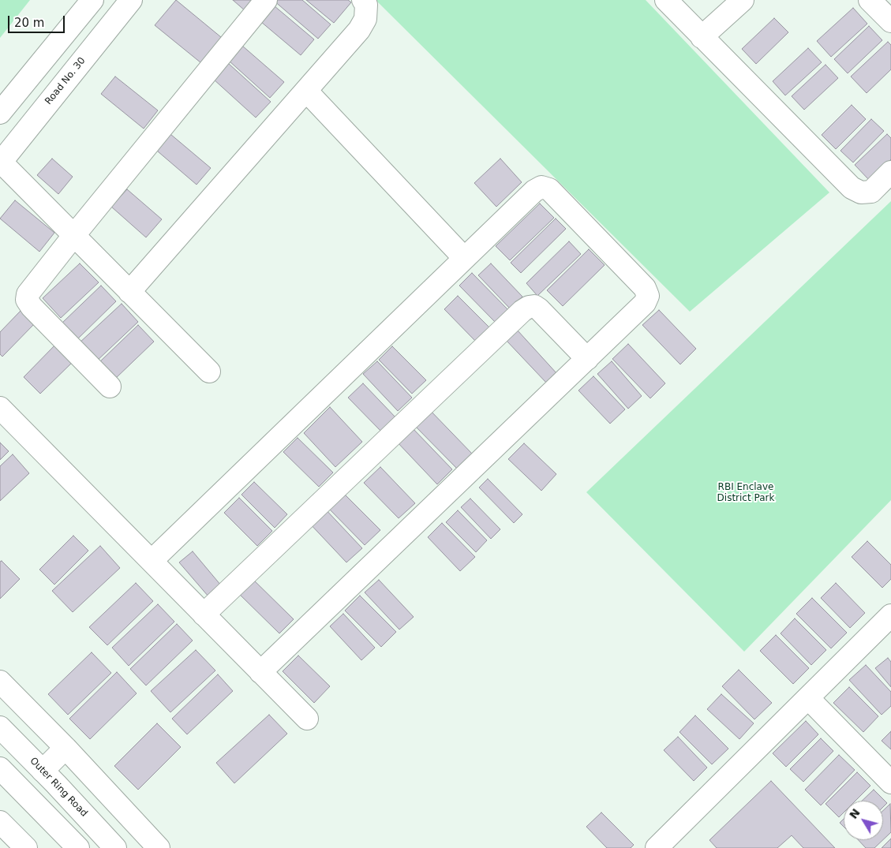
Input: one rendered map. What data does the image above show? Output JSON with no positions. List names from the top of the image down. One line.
{"streets":{"street":["Road No. 30","Outer Ring Road"]},"parks":["RBI Enclave District Park"],"scale_bar":"20 m","north":"top left"}
